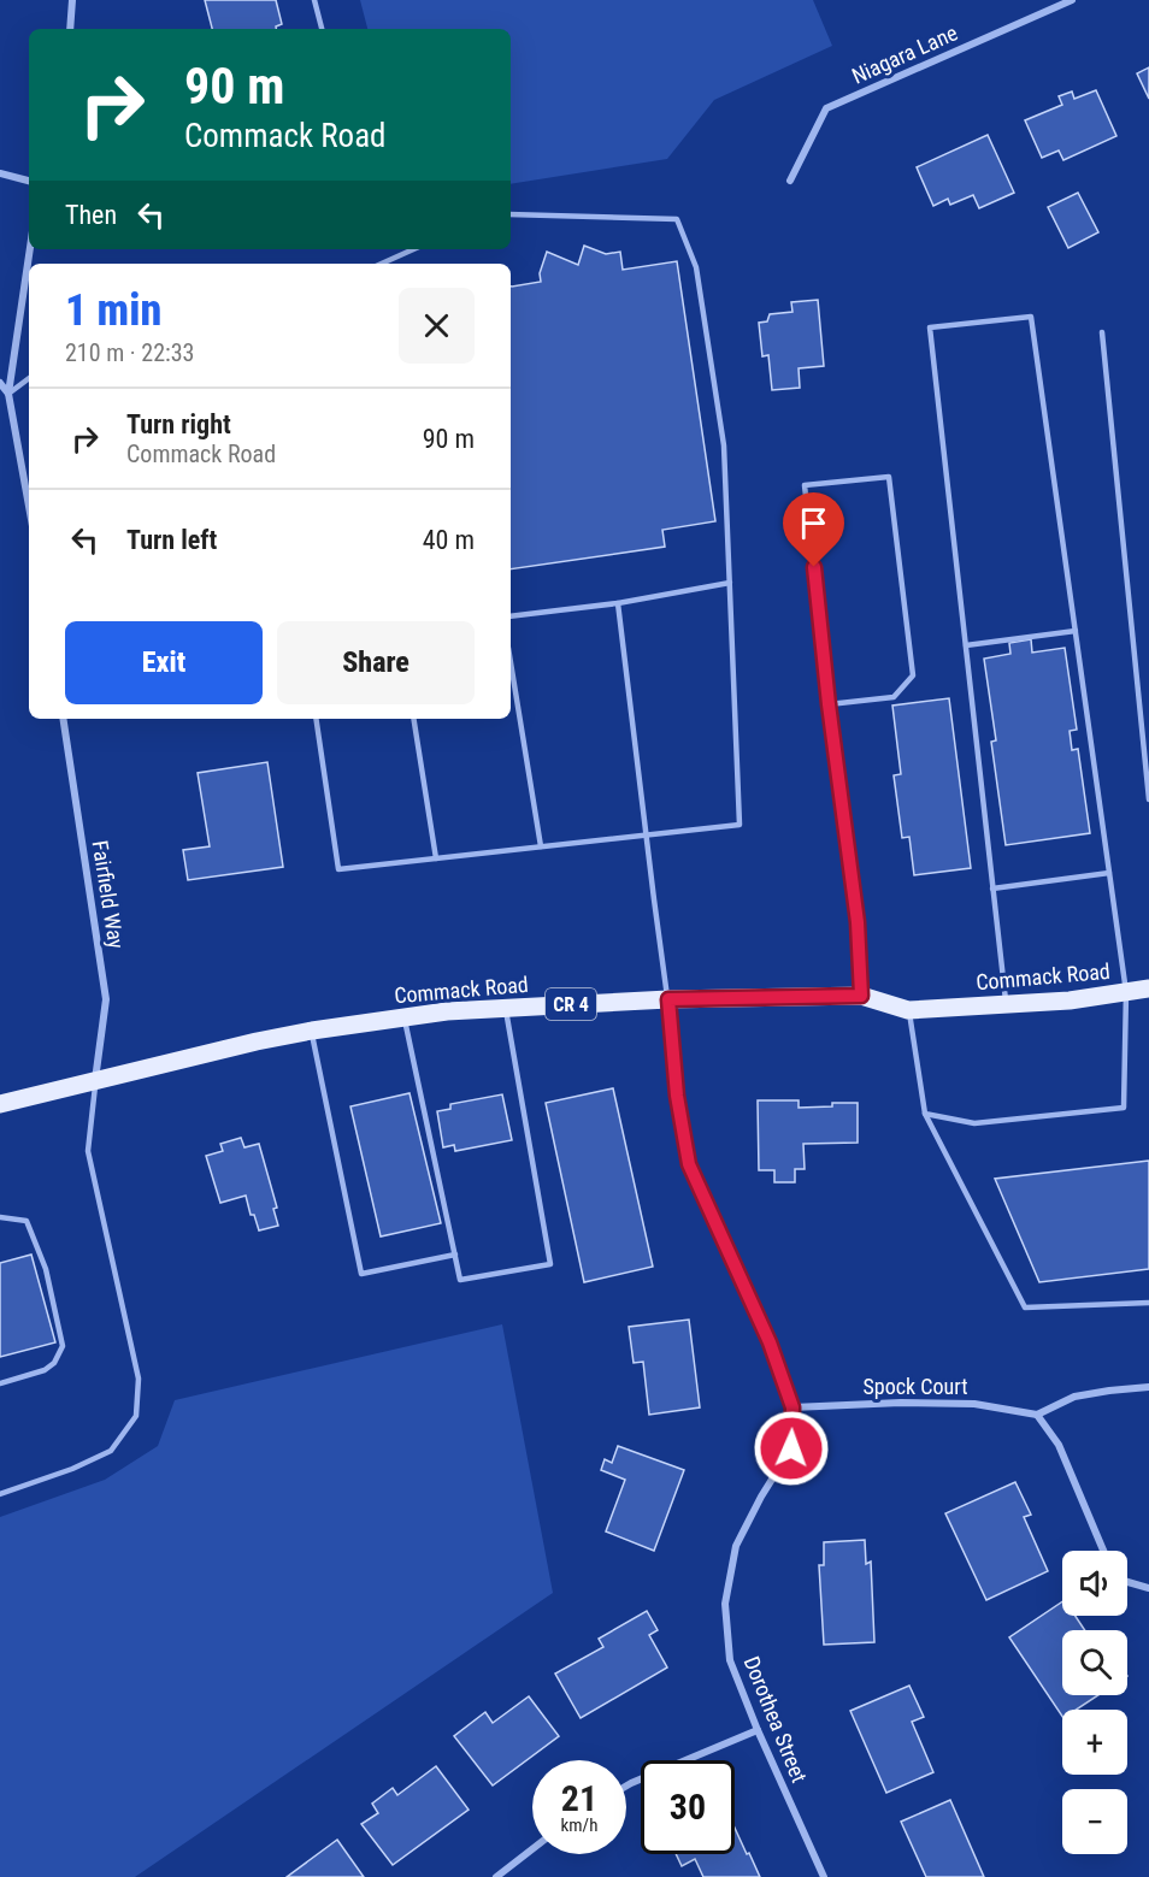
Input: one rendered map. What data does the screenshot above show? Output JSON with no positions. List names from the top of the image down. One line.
{"streets":{"main road":["Commack Road","CR 4"],"street":["Niagara Lane","Fairfield Way","Spock Court","Dorothea Street"]},"crossings":[["Fairfield Way","Commack Road"],["Commack Road","Dorothea Street"],["Spock Court","Dorothea Street"]],"page":{"turn":["90 m","Commack Road"],"then":"Then","heading":["1 min","210 m · 22:33"],"list":[{"name":"Turn right","note":"Commack Road","value":"90 m"},{"name":"Turn left","value":"40 m"}],"buttons":["Exit","Share"],"map_buttons":["+","−"],"speed":"21 km/h","limit":"30"}}
